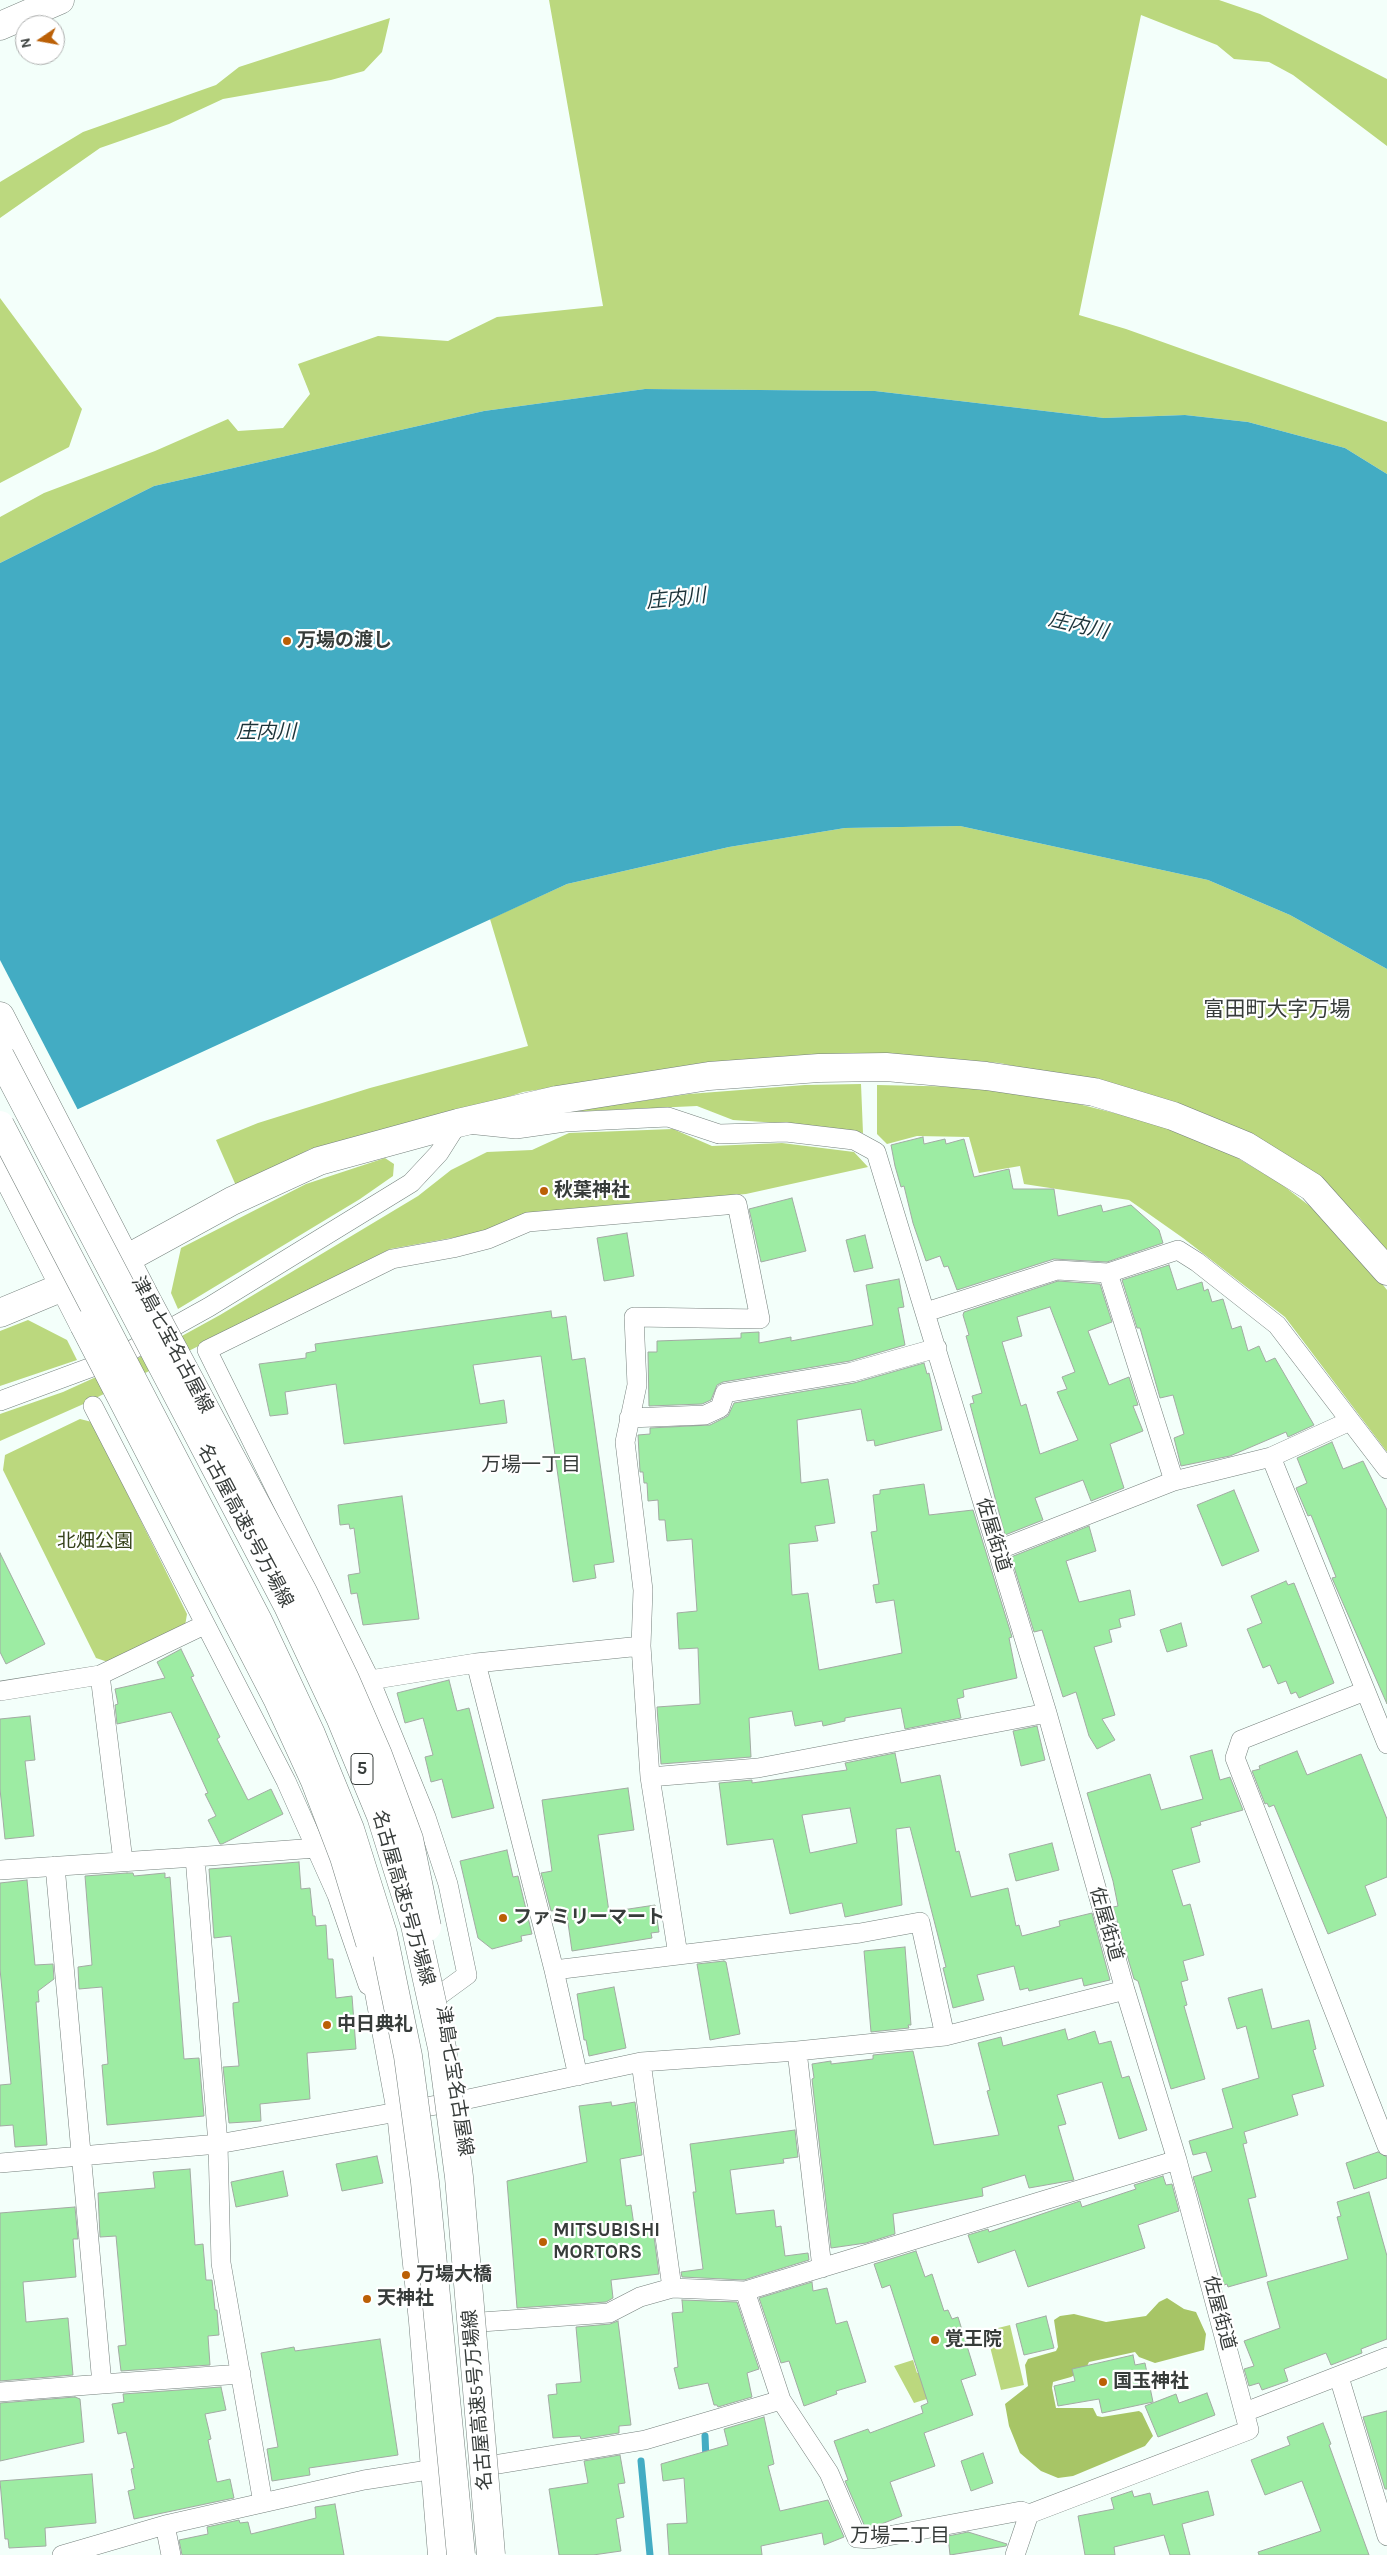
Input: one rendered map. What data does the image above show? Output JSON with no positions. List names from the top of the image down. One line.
{"streets":{"main road":["津島七宝名古屋線","名古屋高速5号万場線","5"],"street":["佐屋街道"]},"districts":["富田町大字万場","万場一丁目","万場二丁目"],"water":["庄内川"],"parks":["北畑公園"],"places":["万場の渡し","秋葉神社","ファミリーマート","中日典礼","MITSUBISHI MORTORS","万場大橋","天神社","覚王院","国玉神社"],"north":"left"}
